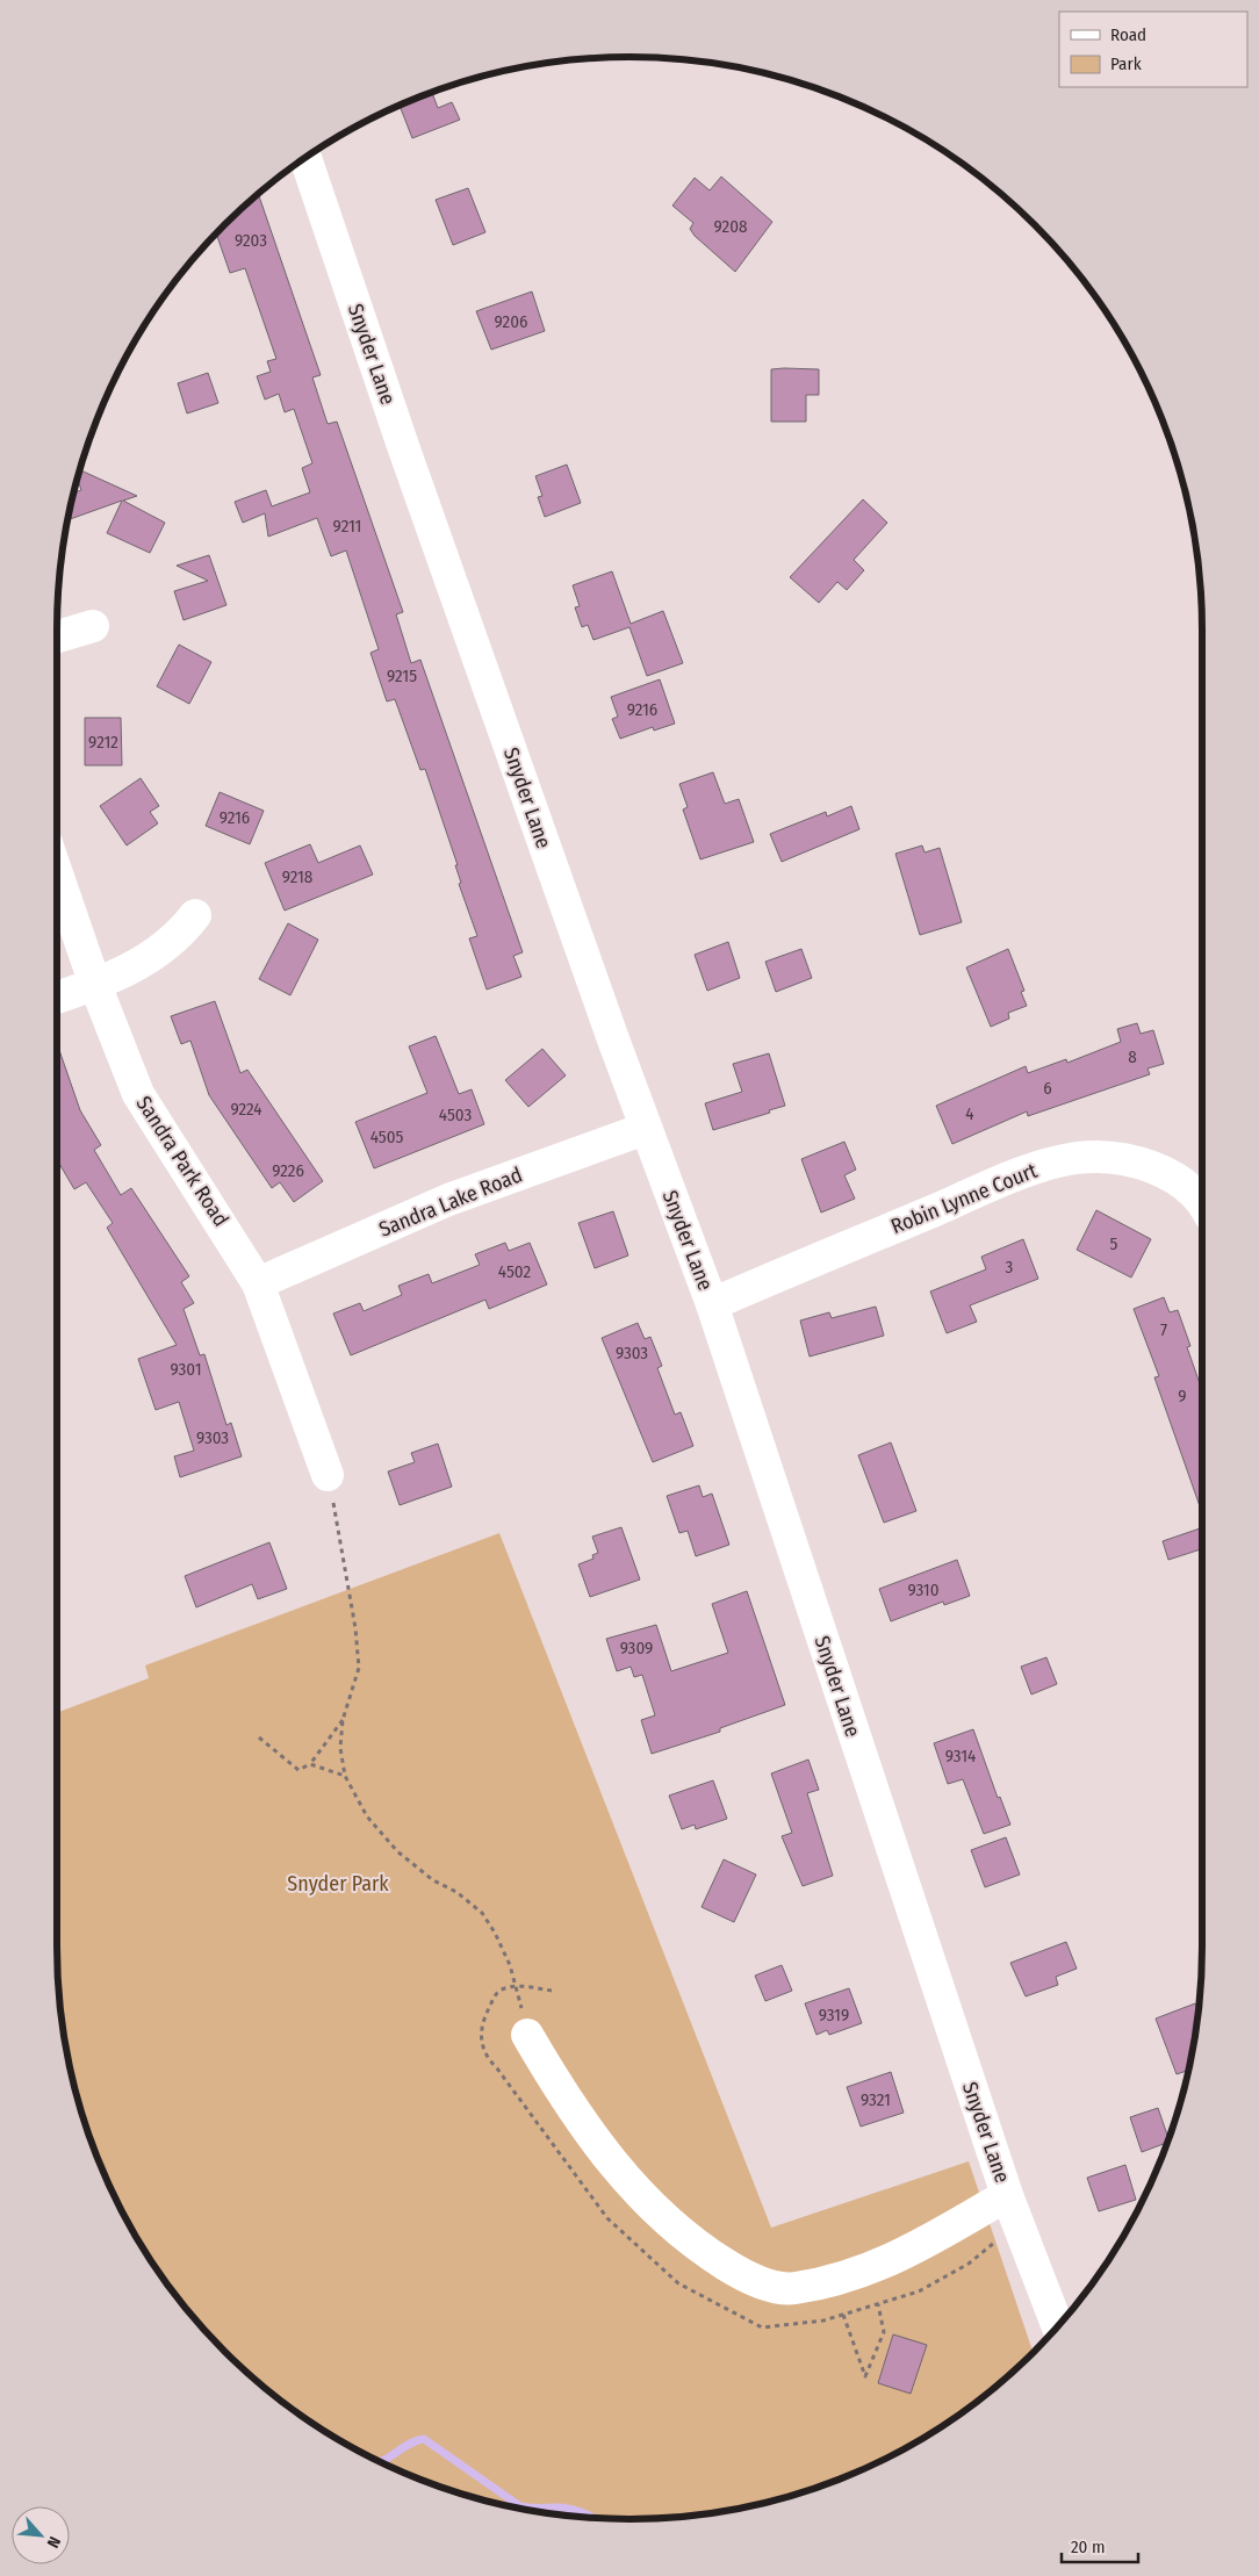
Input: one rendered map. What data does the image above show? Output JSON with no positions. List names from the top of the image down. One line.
{"streets":{"street":["Snyder Lane","Sandra Park Road","Robin Lynne Court","Sandra Lake Road"]},"crossings":[["Snyder Lane","Robin Lynne Court"],["Snyder Lane","Sandra Lake Road"],["Sandra Park Road","Sandra Lake Road"]],"parks":["Snyder Park"],"house_numbers":["9208","9203","9206","9211","9215","9216","9212","9216","9218","8","6","9224","4","4503","4505","9226","5","3","4502","7","9303","9301","9","9303","9310","9309","9314","9319","9321"],"legend":["Road","Park"],"scale_bar":"20 m","north":"bottom right"}
